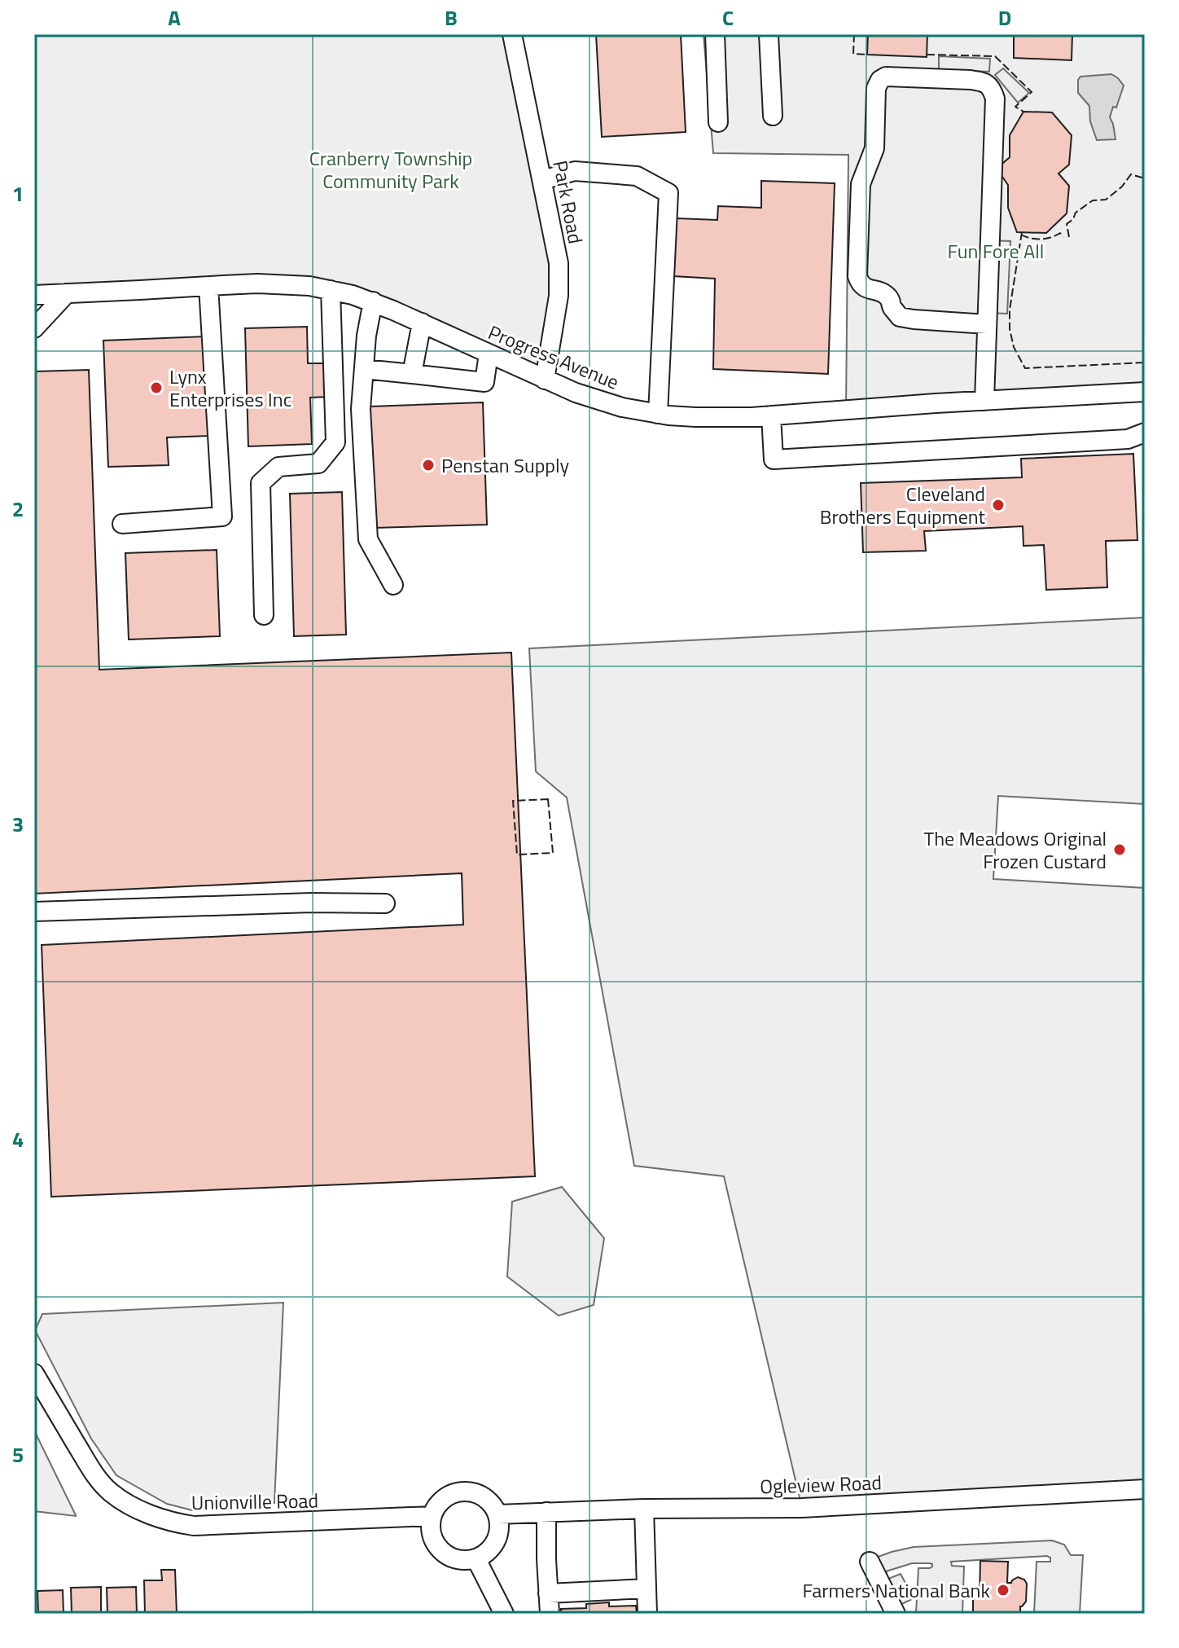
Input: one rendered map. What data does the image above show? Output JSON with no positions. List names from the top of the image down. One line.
{"streets":{"street":["Park Road","Progress Avenue","Ogleview Road","Unionville Road"]},"crossings":[["Park Road","Progress Avenue"],["Ogleview Road","Unionville Road"]],"parks":["Cranberry Township Community Park","Fun Fore All"],"places":["Lynx Enterprises Inc","Penstan Supply","Cleveland Brothers Equipment","The Meadows Original Frozen Custard","Farmers National Bank"],"grid":{"columns":["A","B","C","D"],"rows":["1","2","3","4","5"]}}
